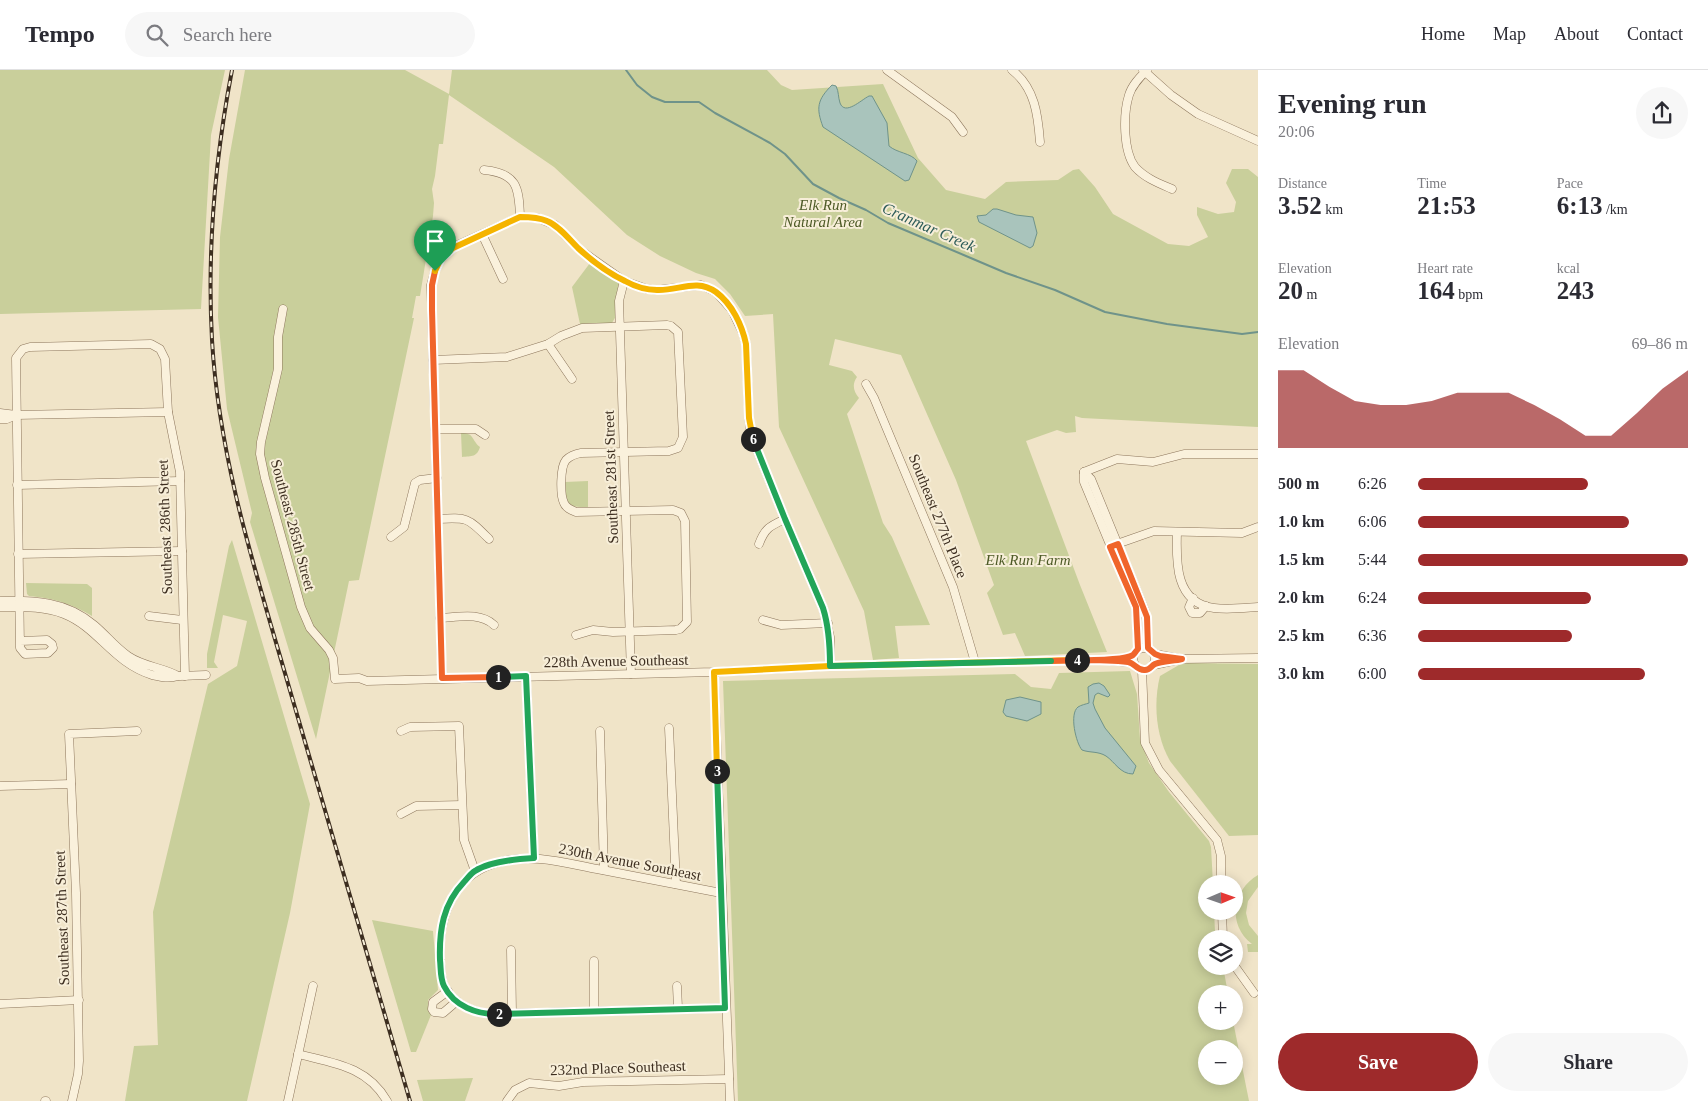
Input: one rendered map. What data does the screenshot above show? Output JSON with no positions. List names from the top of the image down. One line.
{"streets":{"street":["Southeast 281st Street","Southeast 277th Place","Southeast 285th Street","Southeast 286th Street","228th Avenue Southeast","230th Avenue Southeast","Southeast 287th Street","232nd Place Southeast"]},"crossings":[["Southeast 281st Street","228th Avenue Southeast"],["Southeast 277th Place","228th Avenue Southeast"],["Southeast 285th Street","228th Avenue Southeast"]],"water":["Cranmar Creek"],"parks":["Elk Run Natural Area","Elk Run Farm"],"north":"right","page":{"header":"Tempo","search":"Search here","nav":["Home","Map","About","Contact"],"heading":["Evening run","20:06"],"stats":[["Distance","3.52 km"],["Time","21:53"],["Pace","6:13 /km"],["Elevation","20 m"],["Heart rate","164 bpm"],["kcal","243"]],"chart":["Elevation","69–86 m"],"pins":["6","4","1","3","2"],"list":[{"name":"500 m","note":"6:26"},{"name":"1.0 km","note":"6:06"},{"name":"1.5 km","note":"5:44"},{"name":"2.0 km","note":"6:24"},{"name":"2.5 km","note":"6:36"},{"name":"3.0 km","note":"6:00"}],"map_buttons":["+","−"],"buttons":["Save","Share"]}}
